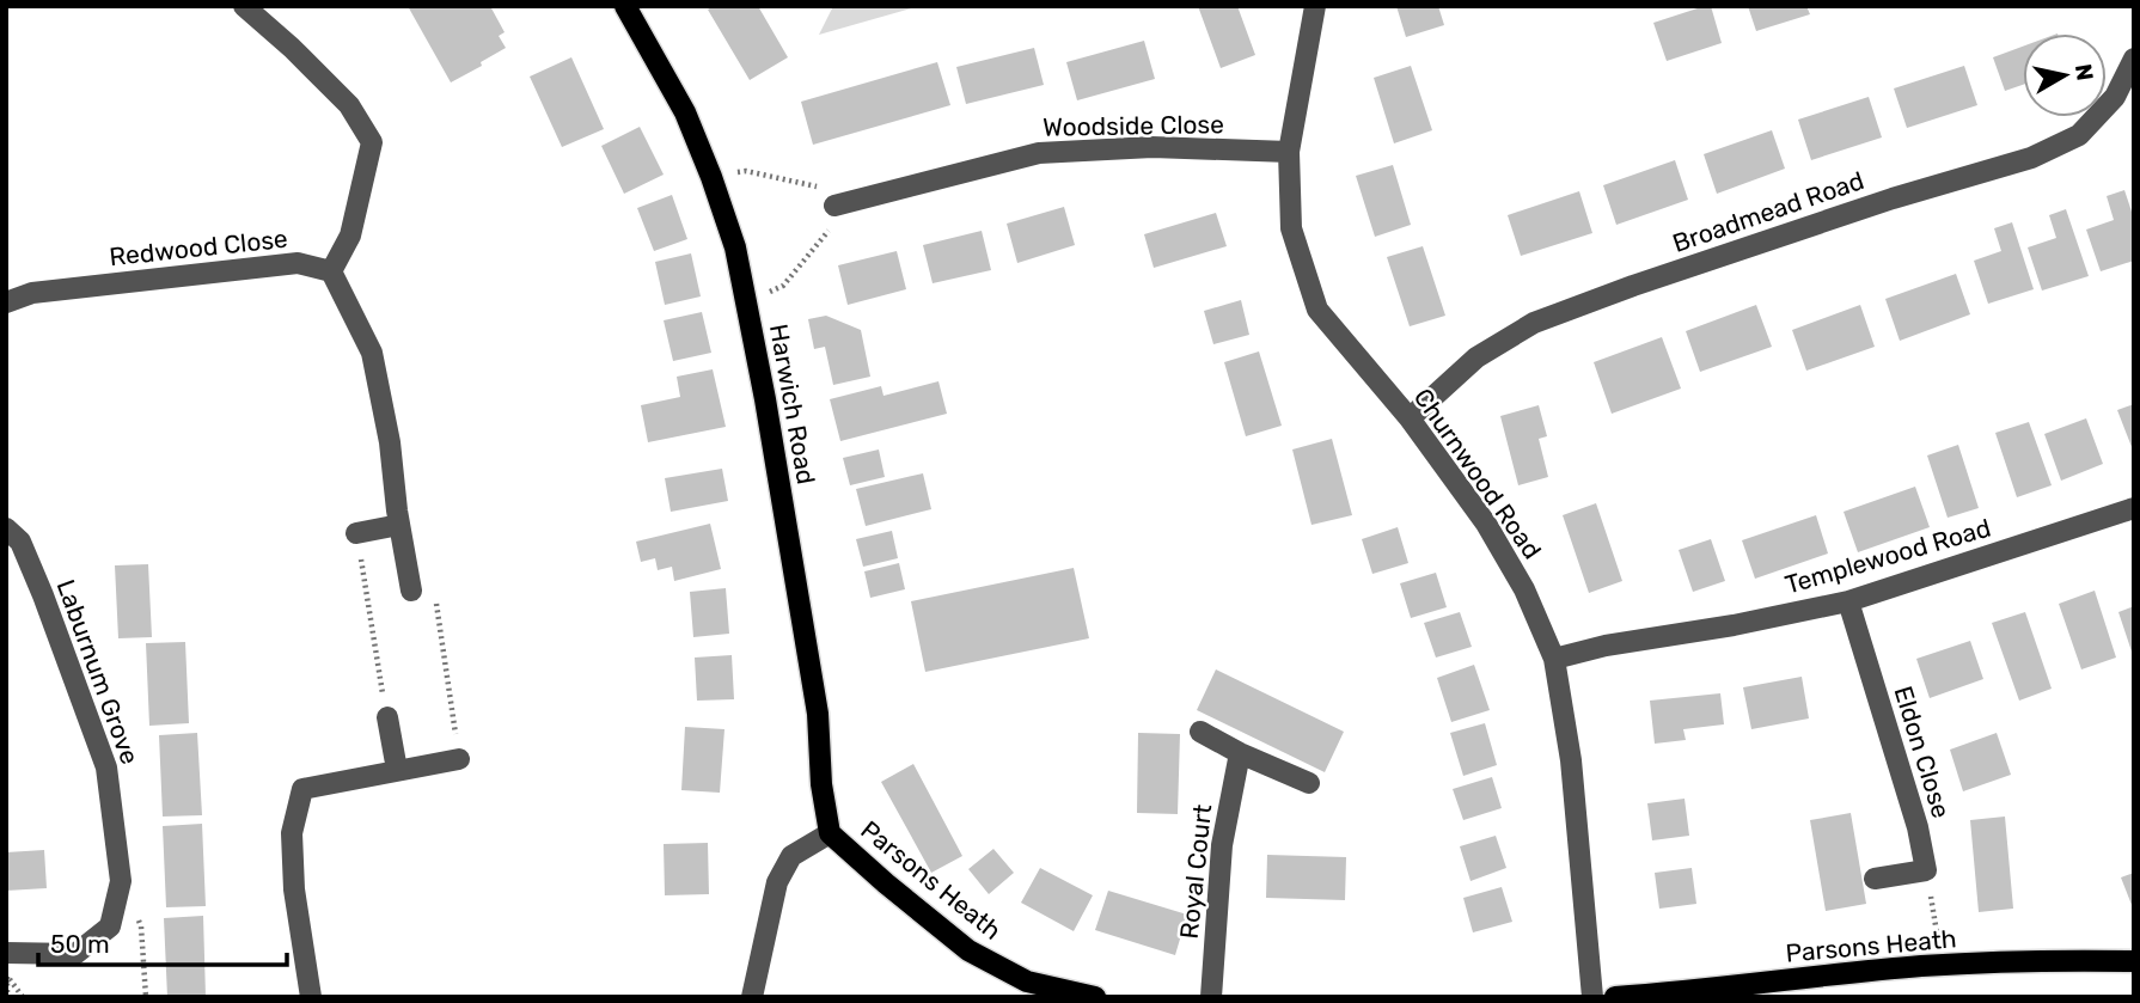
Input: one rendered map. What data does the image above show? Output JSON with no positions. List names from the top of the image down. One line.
{"streets":{"main road":["Harwich Road","Parsons Heath"],"street":["Woodside Close","Broadmead Road","Redwood Close","Churnwood Road","Templewood Road","Laburnum Grove","Eldon Close","Royal Court"]},"crossings":[["Woodside Close","Churnwood Road"],["Broadmead Road","Churnwood Road"],["Harwich Road","Parsons Heath"],["Churnwood Road","Templewood Road"],["Templewood Road","Eldon Close"]],"scale_bar":"50 m","north":"right"}
